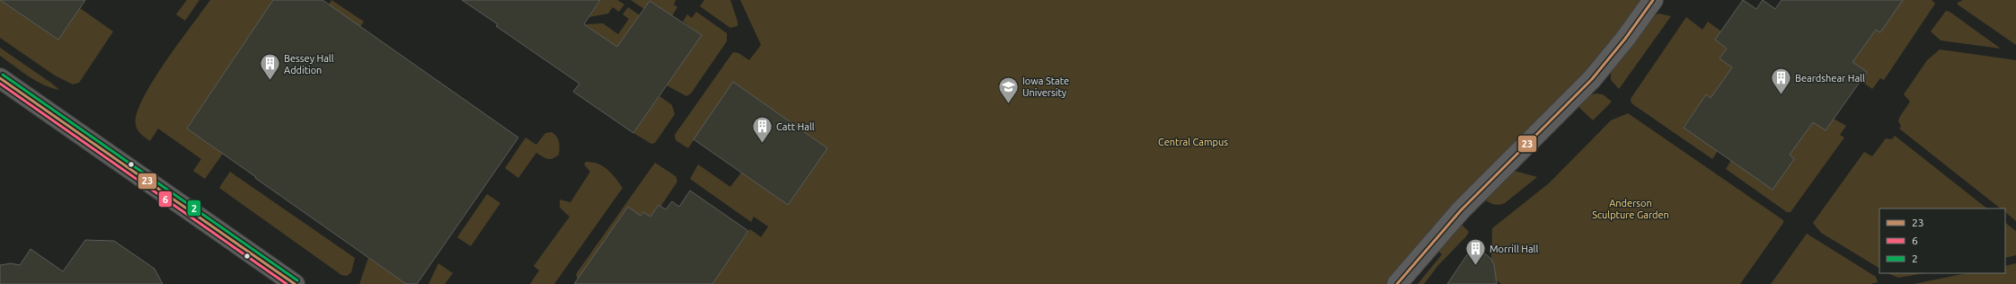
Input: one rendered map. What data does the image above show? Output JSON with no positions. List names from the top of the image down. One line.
{"parks":["Central Campus","Anderson Sculpture Garden"],"places":{"building":["Bessey Hall Addition","Beardshear Hall","Catt Hall","Morrill Hall"],"school or university":["Iowa State University"]},"lines":["transit line 23","transit line 2","transit line 6"],"legend":["23","6","2"]}
